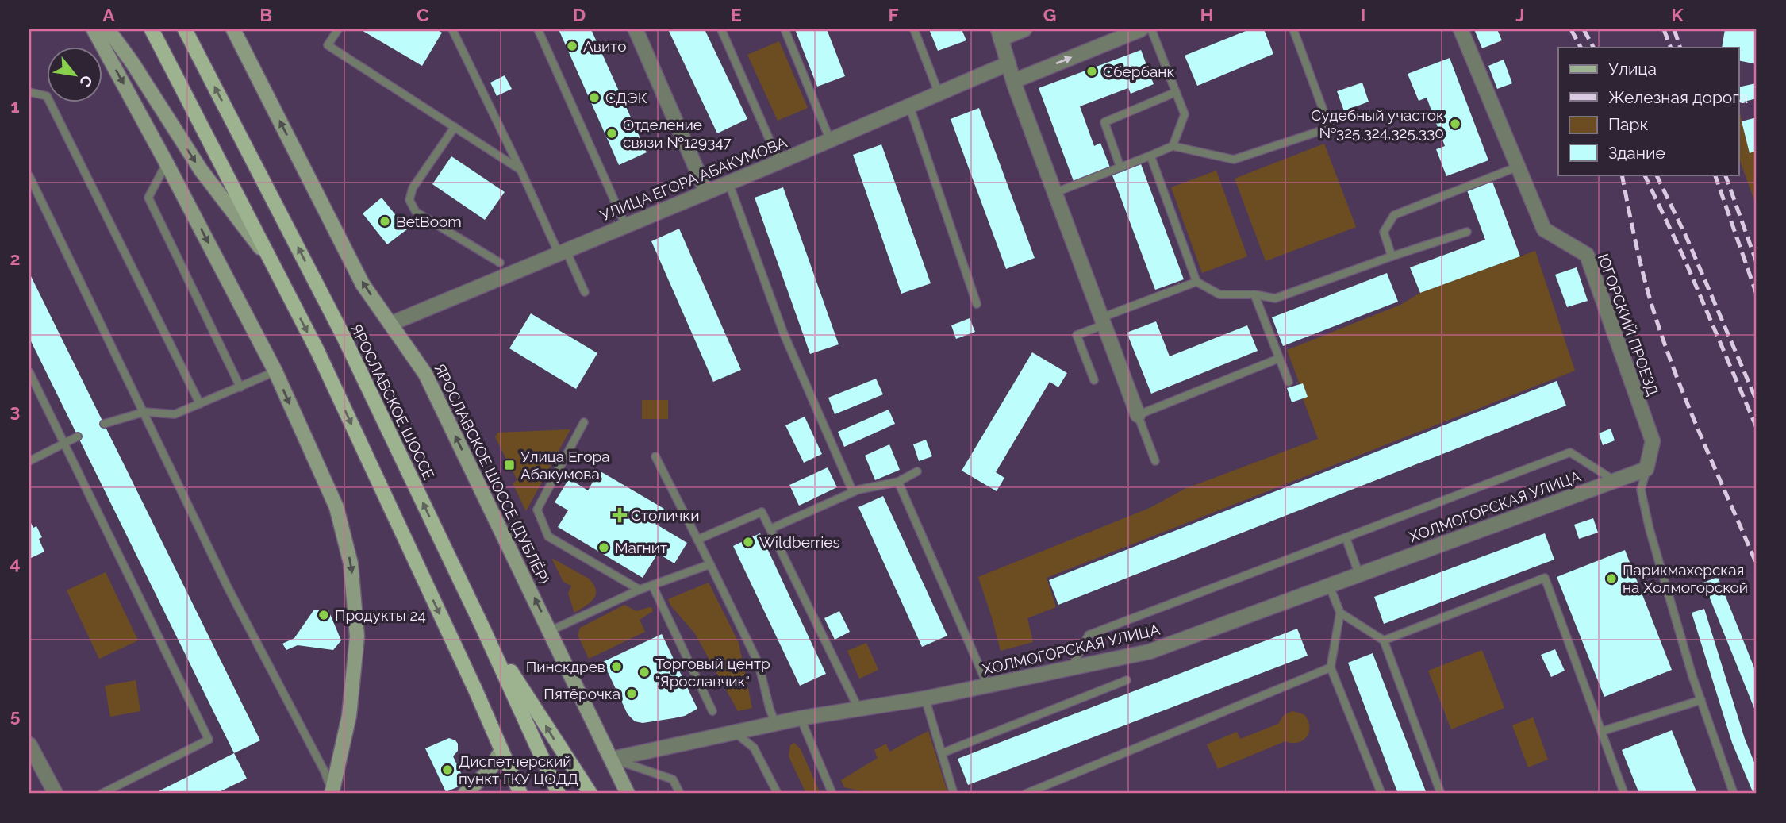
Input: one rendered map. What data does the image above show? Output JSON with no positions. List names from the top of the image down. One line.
{"streets":{"main road":["ЯРОСЛАВСКОЕ ШОССЕ"],"street":["УЛИЦА ЕГОРА АБАКУМОВА","ЮГОРСКИЙ ПРОЕЗД","ЯРОСЛАВСКОЕ ШОССЕ (ДУБЛЁР)","ХОЛМОГОРСКАЯ УЛИЦА"]},"crossings":[["УЛИЦА ЕГОРА АБАКУМОВА","ЯРОСЛАВСКОЕ ШОССЕ (ДУБЛЁР)"],["ЮГОРСКИЙ ПРОЕЗД","ХОЛМОГОРСКАЯ УЛИЦА"],["ЯРОСЛАВСКОЕ ШОССЕ (ДУБЛЁР)","ХОЛМОГОРСКАЯ УЛИЦА"]],"places":{"other":["Авито","Сбербанк","СДЭК","Судебный участок №325,324,325,330","Отделение связи №129347","BetBoom","Wildberries","Магнит","Парикмахерская на Холмогорской","Продукты 24","Пинскдрев","Торговый центр \"Ярославчик\"","Пятёрочка","Диспетчерский пункт ГКУ ЦОДД"],"transit":["Улица Егора Абакумова"],"health":["Столички"]},"legend":["Улица","Железная дорога","Парк","Здание"],"north":"bottom right","grid":{"columns":["A","B","C","D","E","F","G","H","I","J","K"],"rows":["1","2","3","4","5"]}}
